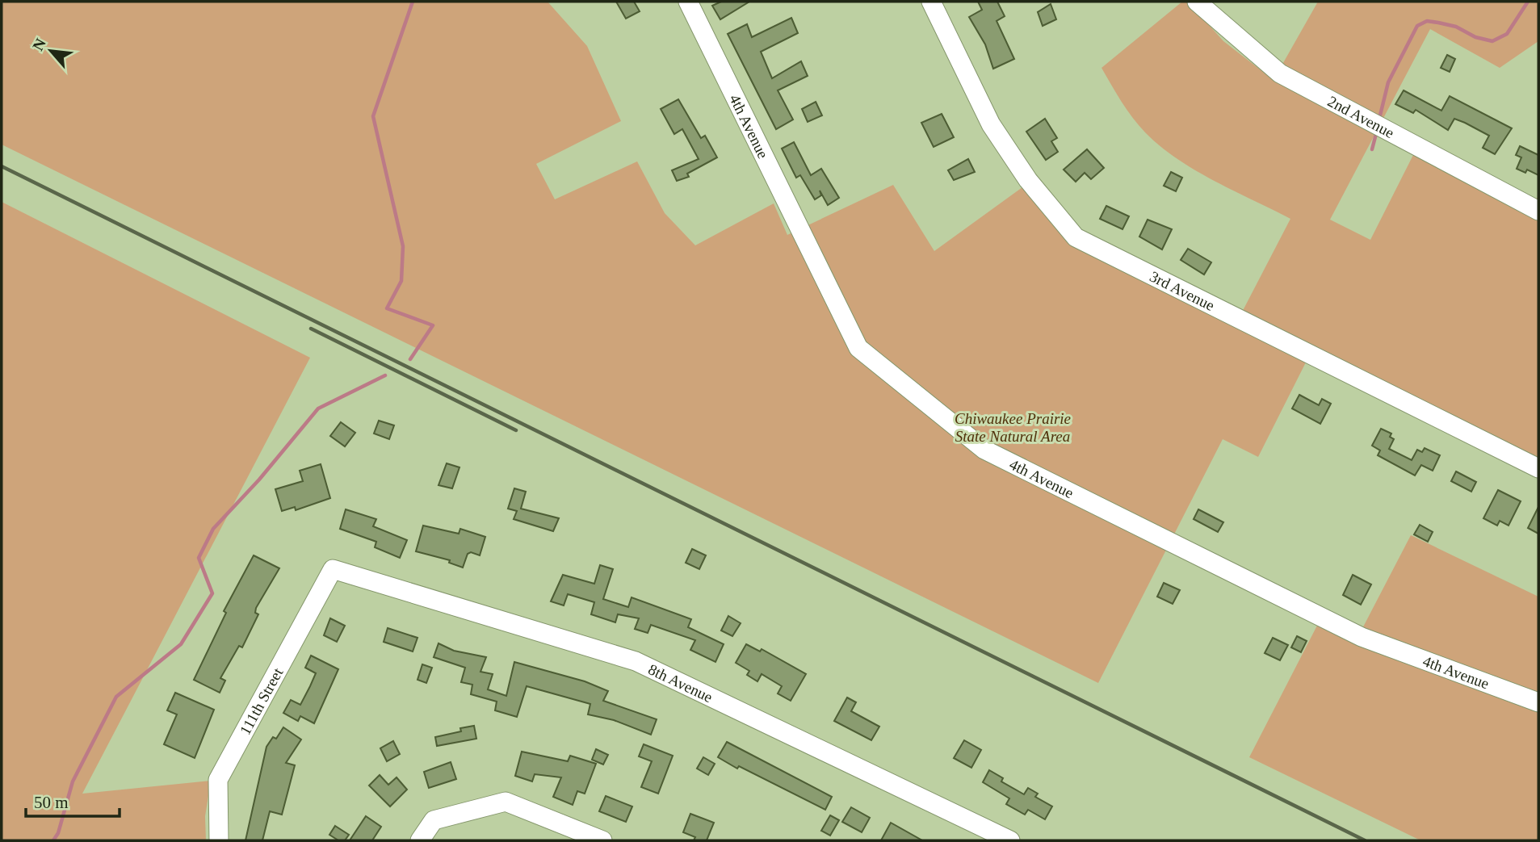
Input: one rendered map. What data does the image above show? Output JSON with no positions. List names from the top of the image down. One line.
{"streets":{"street":["2nd Avenue","4th Avenue","3rd Avenue","8th Avenue","111th Street"]},"crossings":[["8th Avenue","111th Street"]],"parks":["Chiwaukee Prairie State Natural Area"],"scale_bar":"50 m","north":"top left"}
